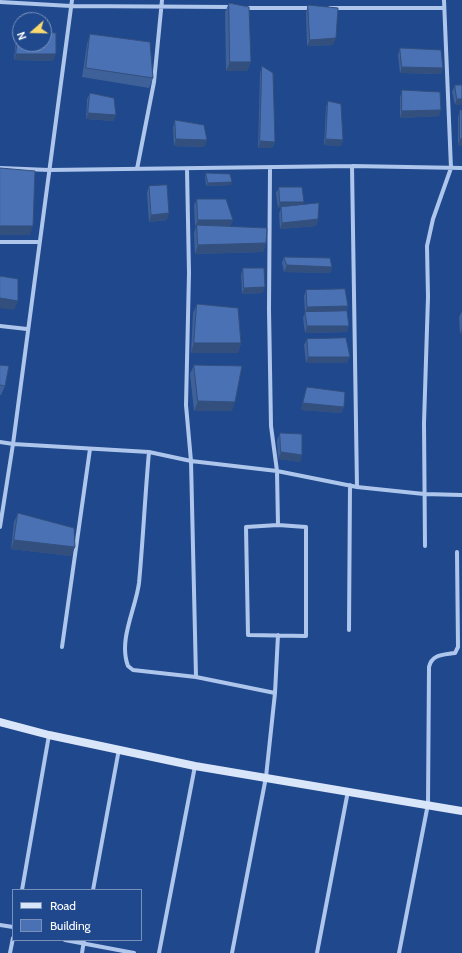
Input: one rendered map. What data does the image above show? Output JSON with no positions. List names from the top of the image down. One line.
{"legend":["Road","Building"],"north":"left"}
